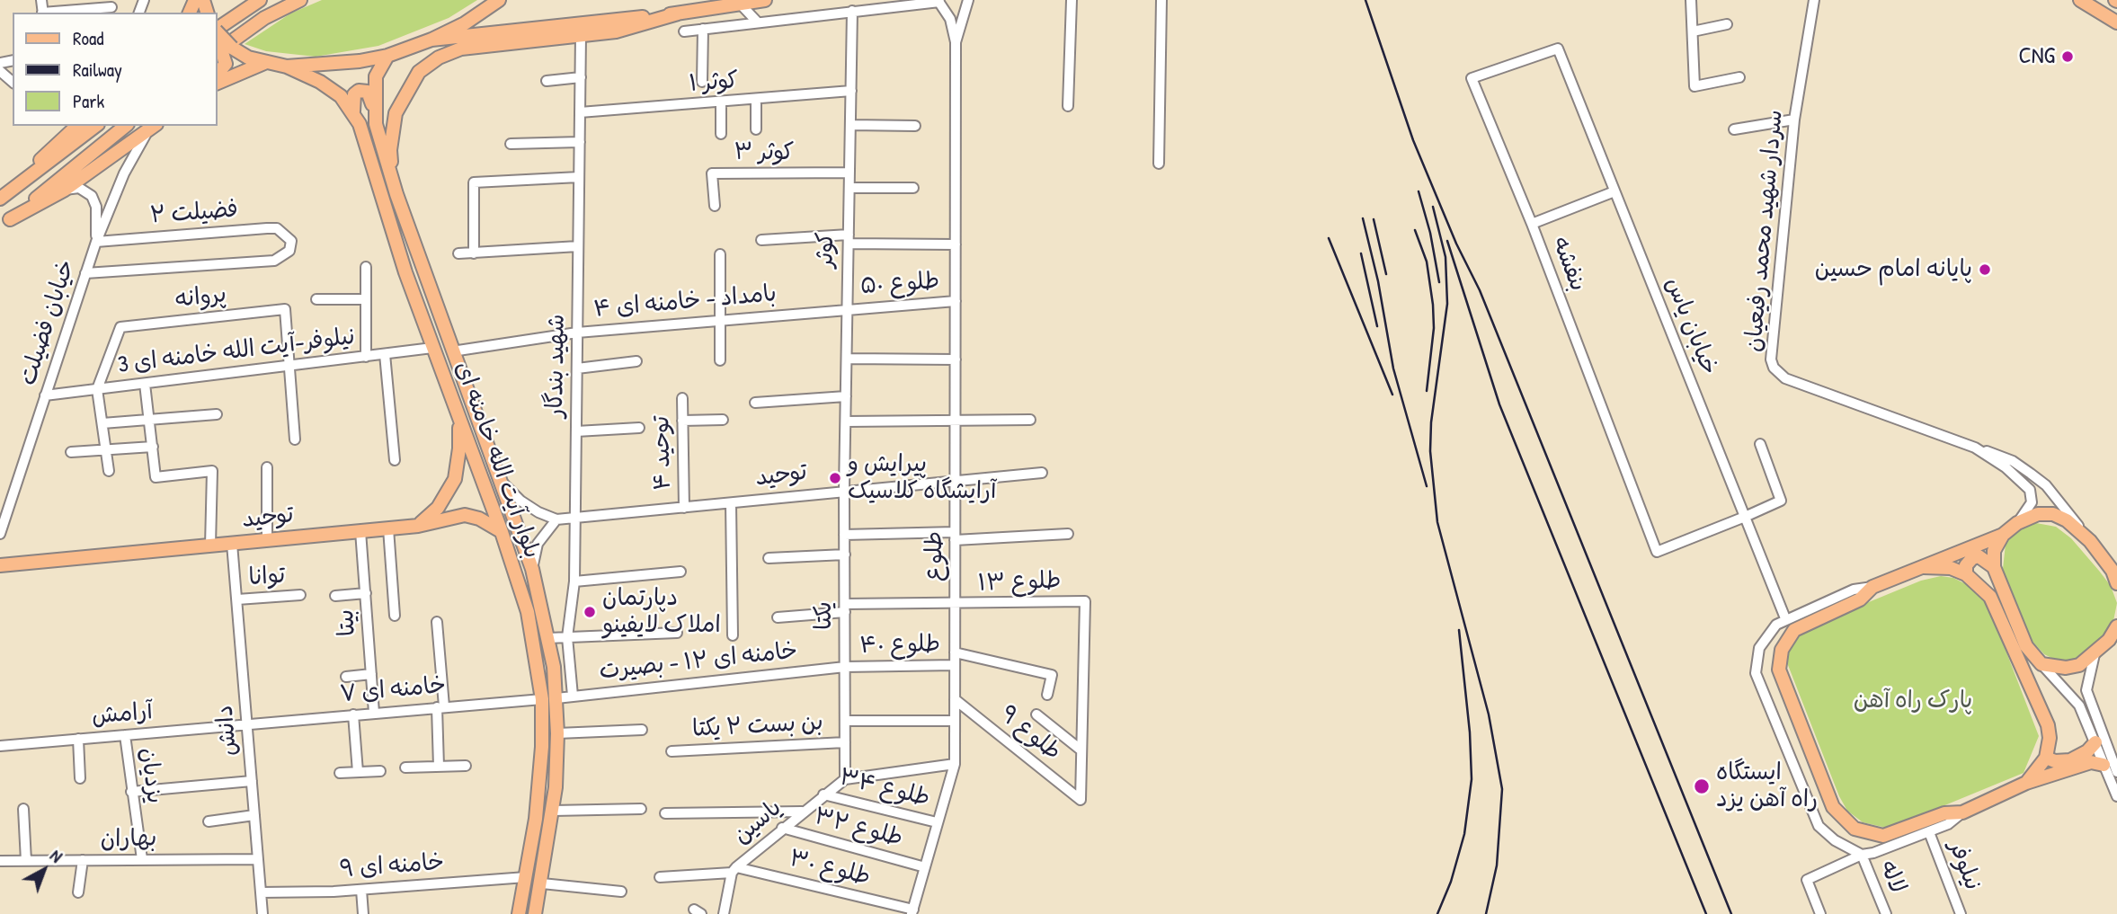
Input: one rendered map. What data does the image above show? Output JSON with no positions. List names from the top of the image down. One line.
{"streets":{"main road":["بلوار آیت الله خامنه ای","توحید"],"street":["کوثر ۱","کوثر ۳","فضیلت ۲","سردار شهید محمد رفیعیان","کوثر","بنفشه","طلوع ۵۰","پروانه","بامداد - خامنه ای ۴","خیابان فضیلت","خیابان یاس","نیلوفر-آیت الله خامنه ای 3","شهید بندگار","توحید ۴","طلوع","توانا","طلوع ۱۳","یکتا","بیتا","طلوع ۴۰","خامنه ای ۱۲ - بصیرت","خامنه ای ۷","آرامش","بن بست ۲ یکتا","دانش","طلوع ۹","یزدیان","طلوع ۳۴","یاسین","طلوع ۳۲","بهاران","نیلوفر","خامنه ای ۹","طلوع ۳۰","لاله"]},"crossings":[["کوثر ۱","کوثر"],["کوثر ۱","شهید بندگار"],["کوثر ۳","کوثر"],["فضیلت ۲","خیابان فضیلت"],["کوثر","طلوع ۵۰"],["کوثر","بامداد - خامنه ای ۴"],["کوثر","توحید"],["کوثر","یکتا"],["بنفشه","خیابان یاس"],["طلوع ۵۰","بامداد - خامنه ای ۴"],["طلوع ۵۰","طلوع"],["پروانه","نیلوفر-آیت الله خامنه ای 3"],["بامداد - خامنه ای ۴","شهید بندگار"],["بامداد - خامنه ای ۴","بلوار آیت الله خامنه ای"],["خیابان فضیلت","نیلوفر-آیت الله خامنه ای 3"],["نیلوفر-آیت الله خامنه ای 3","بلوار آیت الله خامنه ای"],["شهید بندگار","توحید"],["شهید بندگار","خامنه ای ۱۲ - بصیرت"],["توحید ۴","توحید"],["بلوار آیت الله خامنه ای","توحید"],["بلوار آیت الله خامنه ای","خامنه ای ۱۲ - بصیرت"],["بلوار آیت الله خامنه ای","خامنه ای ۷"],["بلوار آیت الله خامنه ای","خامنه ای ۹"],["توحید","طلوع"],["توحید","یکتا"],["توحید","بیتا"],["توحید","دانش"],["طلوع","طلوع ۱۳"],["طلوع","طلوع ۴۰"],["طلوع","طلوع ۹"],["طلوع","طلوع ۳۴"],["طلوع","طلوع ۳۲"],["طلوع","طلوع ۳۰"],["توانا","دانش"],["طلوع ۱۳","یکتا"],["طلوع ۱۳","طلوع ۹"],["یکتا","طلوع ۴۰"],["یکتا","خامنه ای ۱۲ - بصیرت"],["یکتا","بن بست ۲ یکتا"],["یکتا","یاسین"],["بیتا","خامنه ای ۷"],["طلوع ۴۰","خامنه ای ۱۲ - بصیرت"],["خامنه ای ۷","آرامش"],["خامنه ای ۷","دانش"],["آرامش","دانش"],["آرامش","یزدیان"],["دانش","بهاران"],["دانش","خامنه ای ۹"],["یزدیان","بهاران"],["طلوع ۳۴","یاسین"],["یاسین","طلوع ۳۲"],["یاسین","طلوع ۳۰"]],"parks":["پارک راه آهن"],"places":["CNG","پایانه امام حسین","پیرایش و آرایشگاه کلاسیک","دپارتمان املاک لایفینو","ایستگاه راه آهن یزد"],"legend":["Road","Railway","Park"],"north":"top right"}
